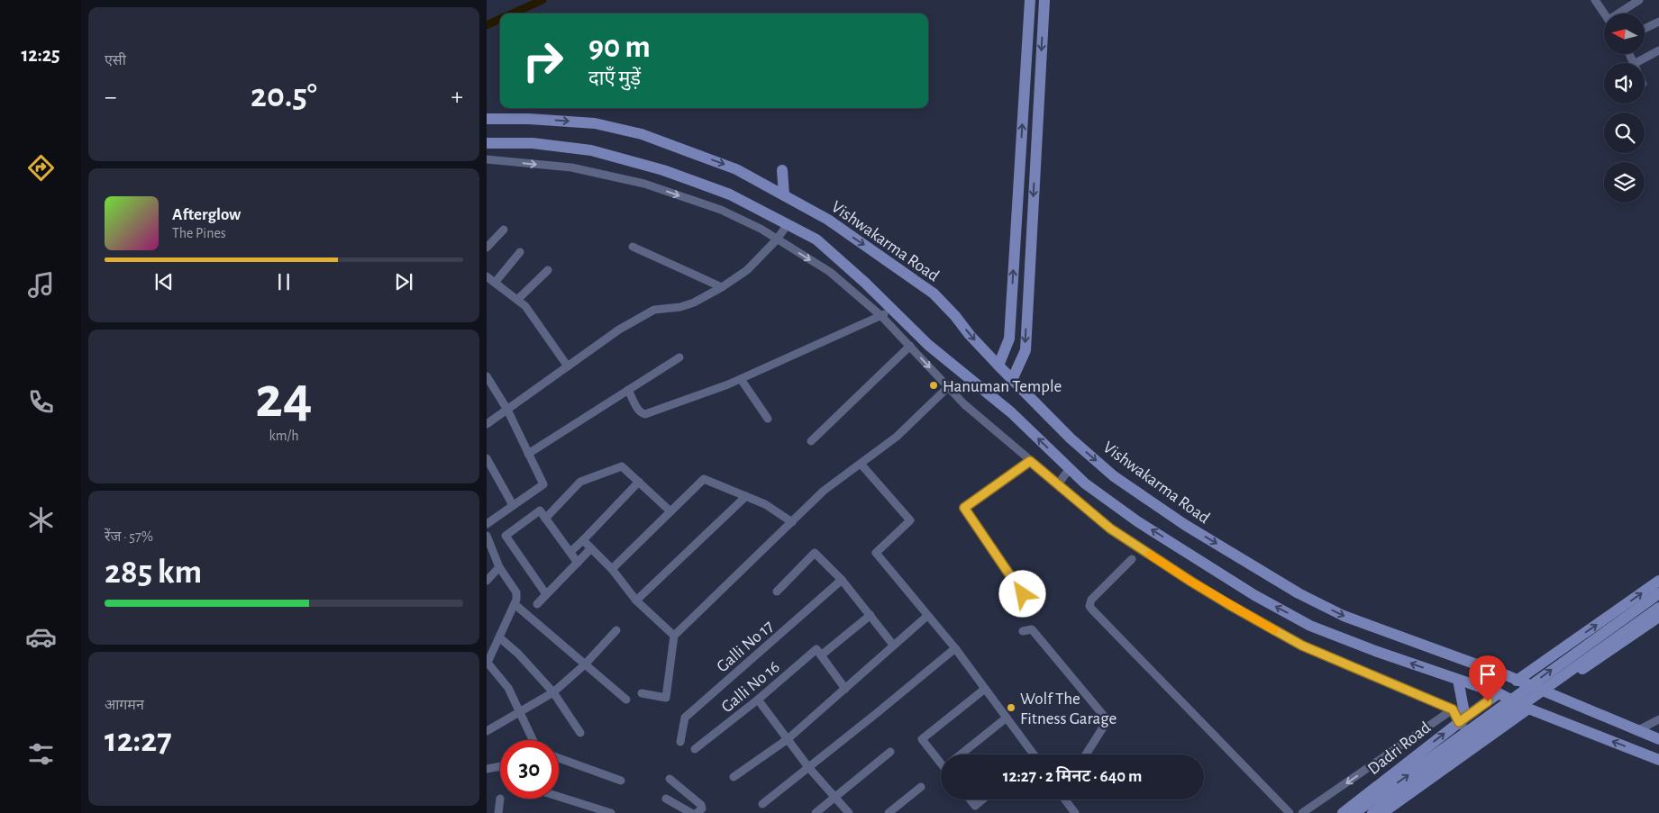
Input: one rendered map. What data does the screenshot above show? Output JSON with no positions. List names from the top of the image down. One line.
{"streets":{"main road":["Vishwakarma Road","Dadri Road"],"street":["Galli No 17","Galli No 16"]},"places":["Hanuman Temple","Wolf The Fitness Garage"],"north":"left","page":{"tabs":"12:25","tile":["एसी",["24","km/h"],["रेंज · 57%","285 km"],["आगमन","12:27"]],"turn":["90 m","दाएँ मुड़ें"],"heat":["−","20.5°","+"],"song":["Afterglow","The Pines"],"limit":"30","trip":"12:27 · 2 मिनट · 640 m"}}
